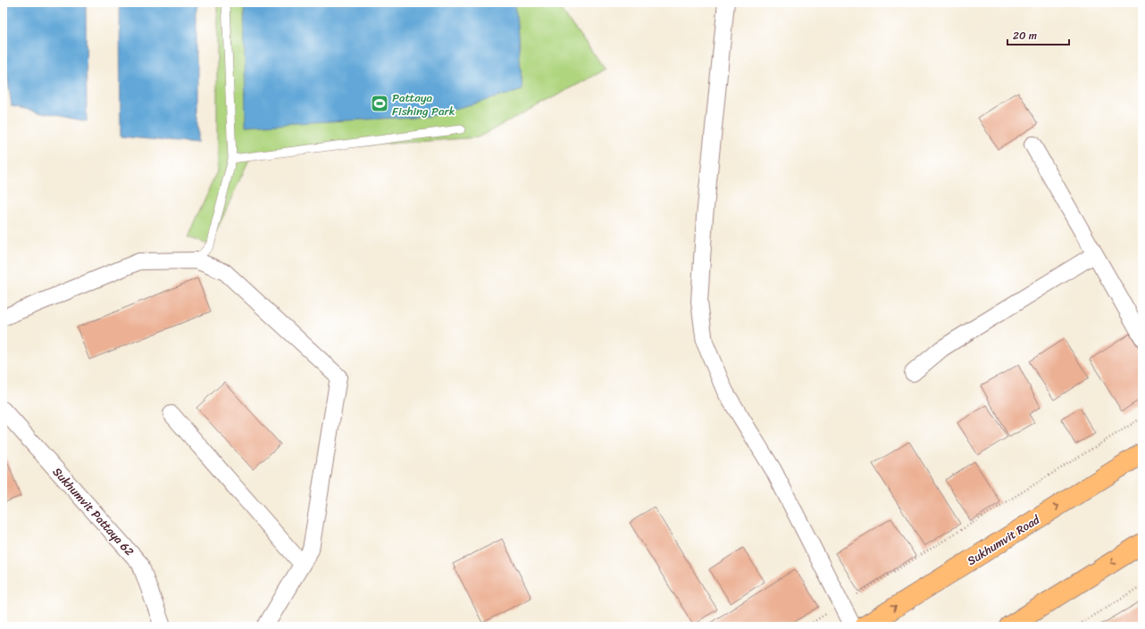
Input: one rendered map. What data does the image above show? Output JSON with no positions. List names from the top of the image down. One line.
{"streets":{"highway":["Sukhumvit Road"],"street":["Sukhumvit Pattaya 62"]},"places":{"sports":["Pattaya Fishing Park"]},"scale_bar":"20 m"}
